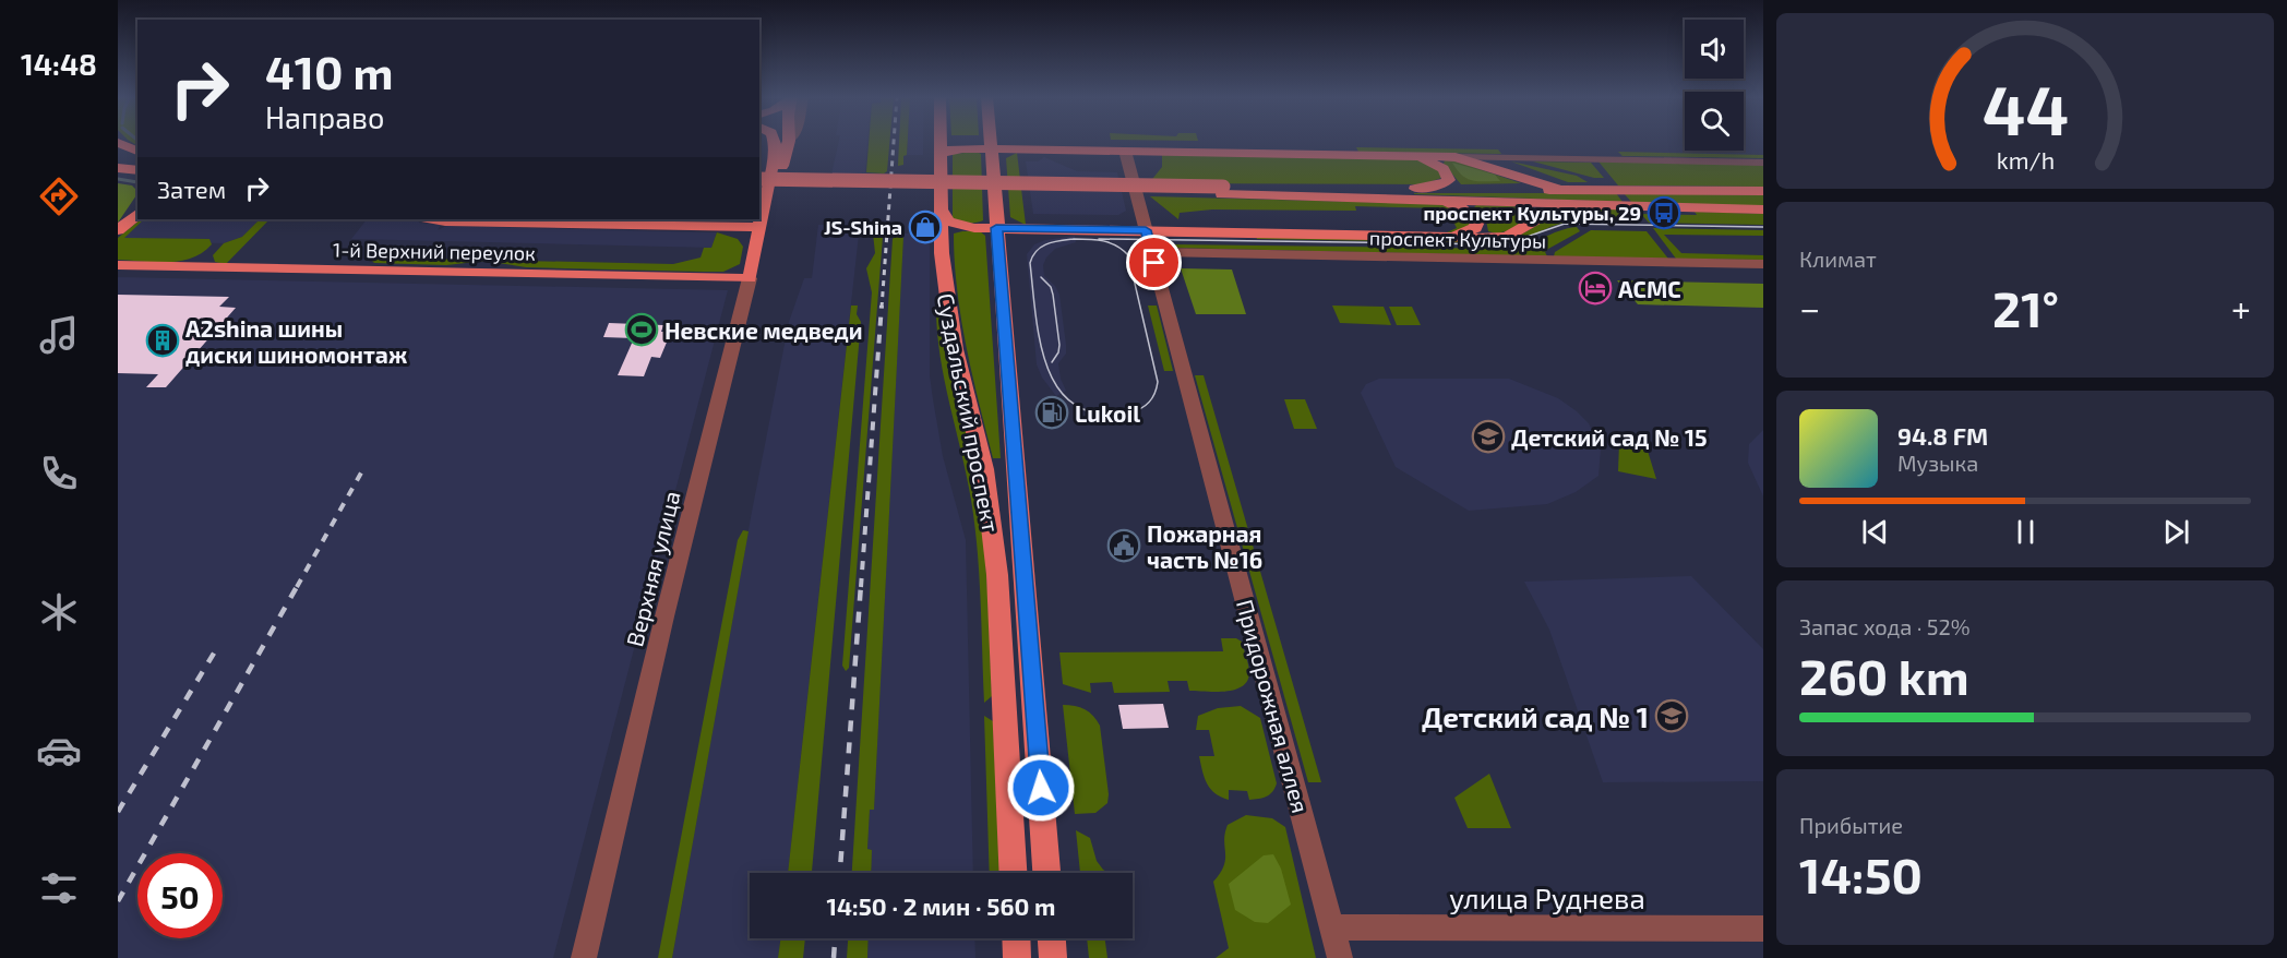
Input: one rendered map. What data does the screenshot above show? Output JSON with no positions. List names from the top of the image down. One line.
{"streets":{"main road":["проспект Культуры","1-й Верхний переулок","Суздальский проспект","Верхняя улица"],"street":["Придорожная аллея","улица Руднева"]},"crossings":[["проспект Культуры","Придорожная аллея"],["1-й Верхний переулок","Верхняя улица"],["Придорожная аллея","улица Руднева"]],"places":{"bus stop":["проспект Культуры, 29"],"shop":["JS-Shina"],"hotel":["АСМС"],"sports":["Невские медведи"],"building":["A2shina шины диски шиномонтаж"],"fuel station":["Lukoil"],"school or university":["Детский сад № 15","Детский сад № 1"],"public building":["Пожарная часть №16"]},"page":{"tabs":"14:48","turn":["410 m","Направо"],"then":"Затем","tile":["Климат",["Запас хода · 52%","260 km"],["Прибытие","14:50"]],"heat":["−","21°","+"],"song":["94.8 FM","Музыка"],"limit":"50","trip":"14:50 · 2 мин · 560 m","gauge":["44","km/h"]}}
